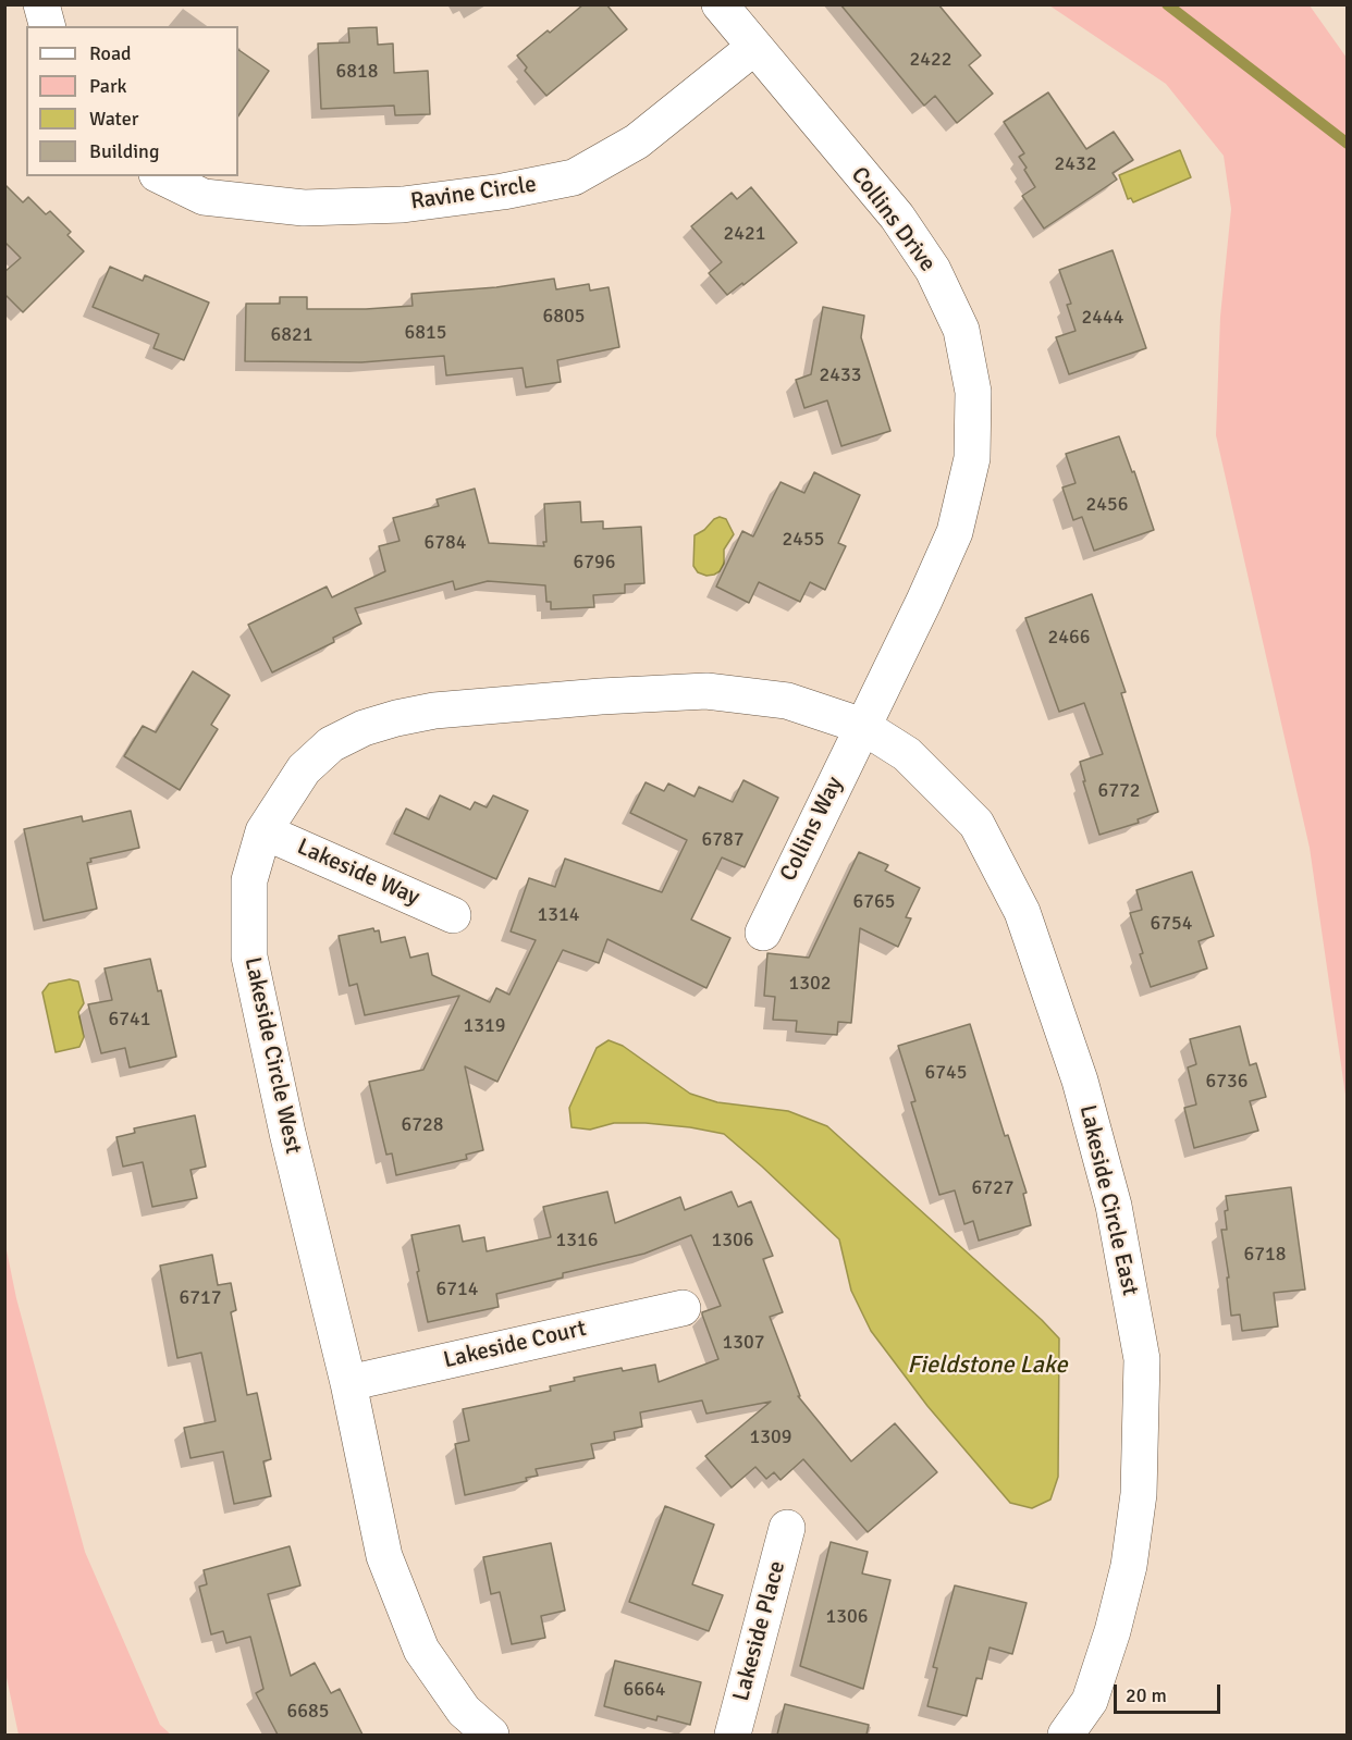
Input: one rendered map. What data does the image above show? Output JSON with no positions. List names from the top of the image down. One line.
{"streets":{"street":["Ravine Circle","Collins Drive","Collins Way","Lakeside Way","Lakeside Circle West","Lakeside Circle East","Lakeside Court","Lakeside Place"]},"crossings":[["Ravine Circle","Collins Drive"],["Collins Drive","Collins Way"],["Collins Drive","Lakeside Circle West"],["Collins Drive","Lakeside Circle East"],["Collins Way","Lakeside Circle West"],["Collins Way","Lakeside Circle East"],["Lakeside Way","Lakeside Circle West"],["Lakeside Circle West","Lakeside Circle East"],["Lakeside Circle West","Lakeside Court"]],"water":["Fieldstone Lake"],"house_numbers":["2422","6818","2432","2421","6805","2444","6815","6821","2433","2456","2455","6784","6796","2466","6772","6787","6765","1314","6754","1302","6741","1319","6745","6736","6728","6727","1316","1306","6718","6714","6717","1307","1309","1306","6664","6685"],"legend":["Road","Park","Water","Building"],"scale_bar":"20 m"}
